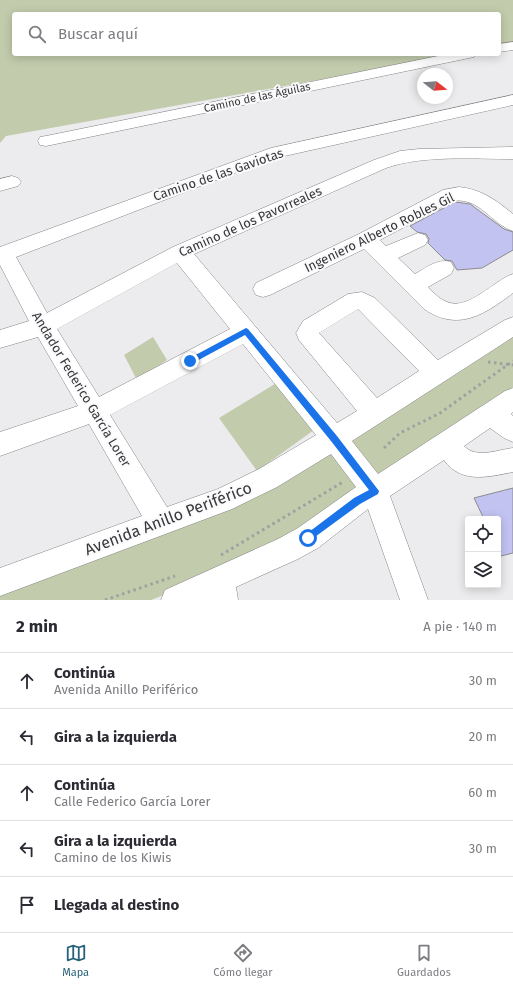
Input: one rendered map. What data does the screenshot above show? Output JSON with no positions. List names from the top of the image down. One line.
{"streets":{"street":["Camino de las Águilas","Camino de las Gaviotas","Camino de los Pavorreales","Ingeniero Alberto Robles Gil","Andador Federico García Lorer","Avenida Anillo Periférico"]},"crossings":[["Camino de las Gaviotas","Andador Federico García Lorer"],["Camino de los Pavorreales","Andador Federico García Lorer"],["Andador Federico García Lorer","Avenida Anillo Periférico"]],"north":"right","page":{"search":"Buscar aquí","heading":["2 min","A pie · 140 m"],"list":[["Continúa","Avenida Anillo Periférico","30 m"],["Gira a la izquierda","20 m"],["Continúa","Calle Federico García Lorer","60 m"],["Gira a la izquierda","Camino de los Kiwis","30 m"],"Llegada al destino"],"nav":["Mapa","Cómo llegar","Guardados"]}}
